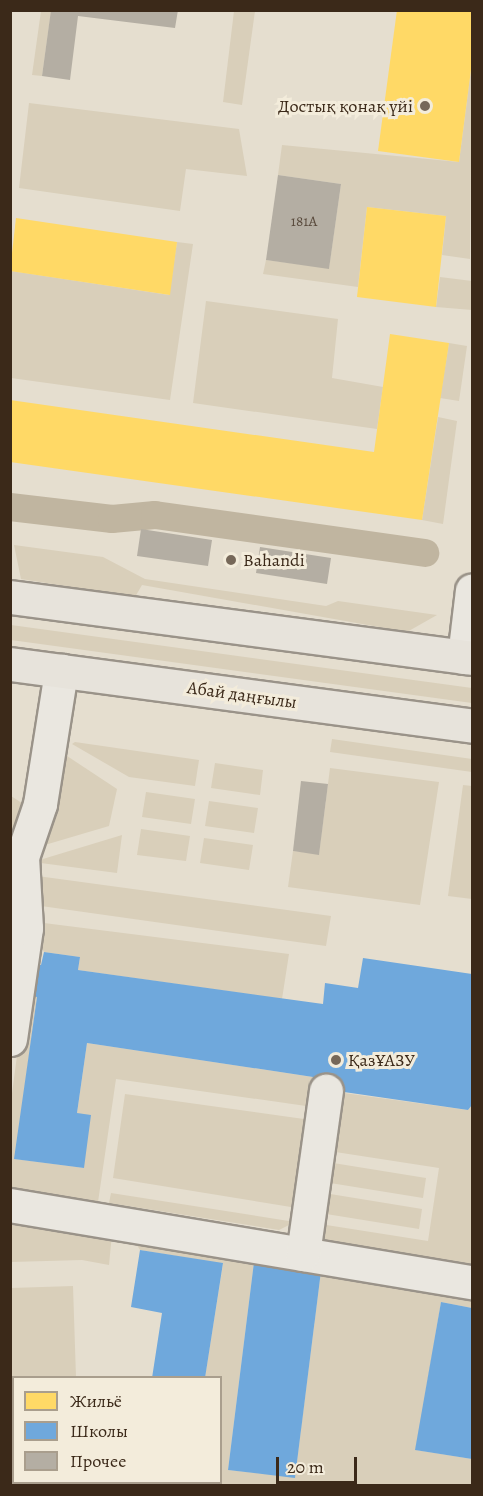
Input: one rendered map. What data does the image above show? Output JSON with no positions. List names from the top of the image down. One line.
{"streets":{"main road":["Абай даңғылы"]},"places":["Достық қонақ үйі","Bahandi","ҚазҰАЗУ"],"house_numbers":["181А"],"legend":["Жильё","Школы","Прочее"],"scale_bar":"20 m"}
